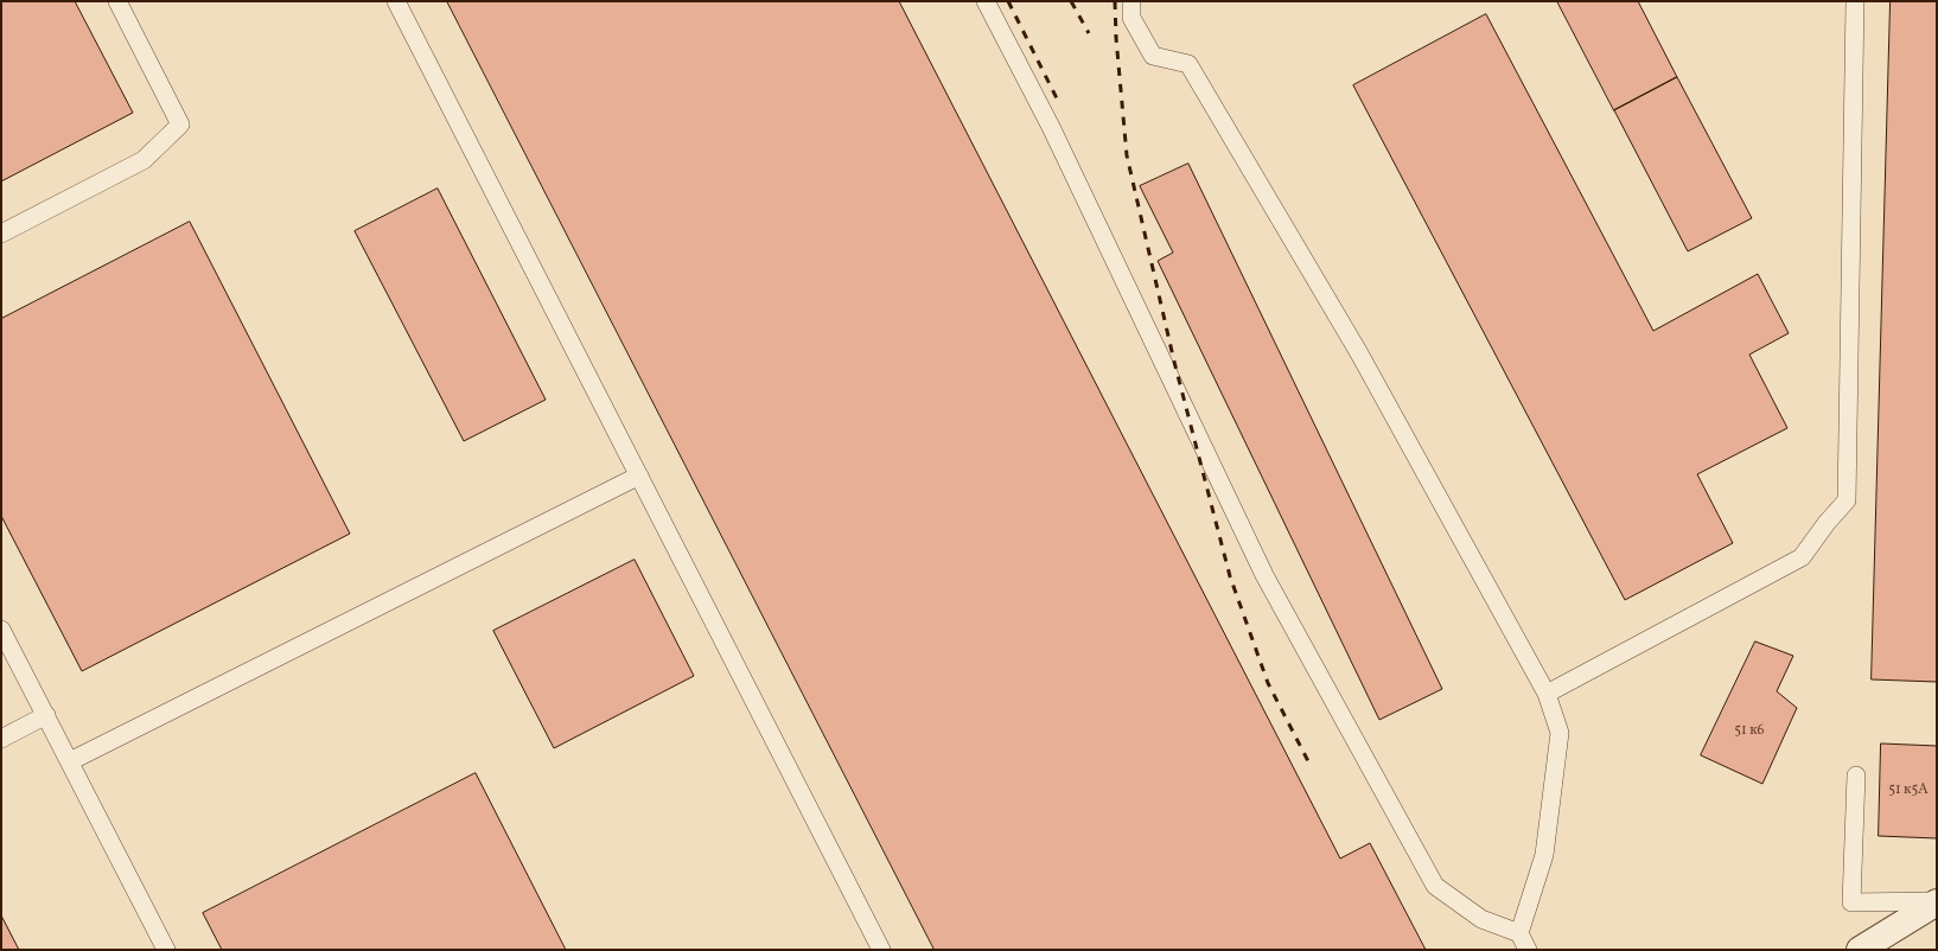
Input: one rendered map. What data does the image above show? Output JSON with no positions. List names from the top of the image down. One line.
{"house_numbers":["51 к6","51 к5А"]}
